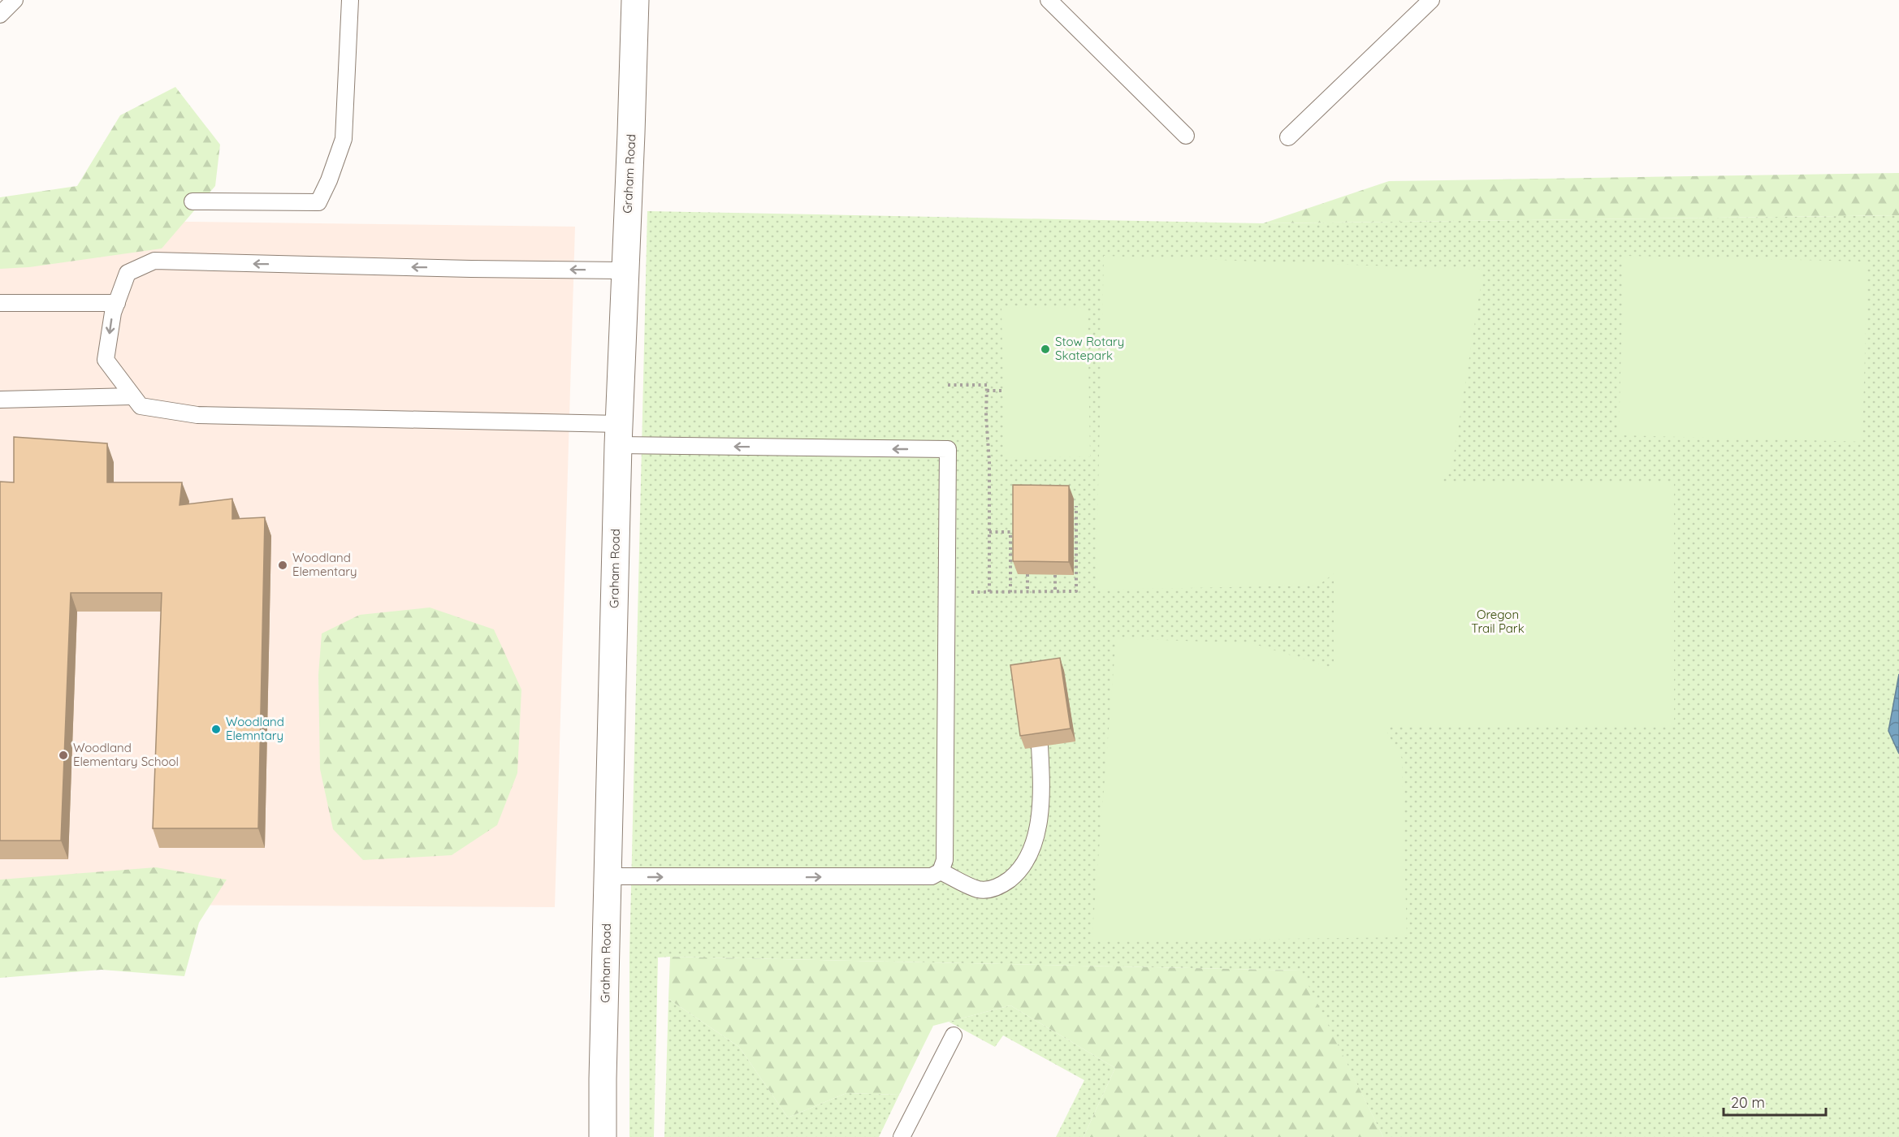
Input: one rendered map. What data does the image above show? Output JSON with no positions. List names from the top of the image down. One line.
{"streets":{"main road":["Graham Road"]},"parks":["Oregon Trail Park"],"places":["Stow Rotary Skatepark","Woodland Elementary","Woodland Elemntary","Woodland Elementary School"],"scale_bar":"20 m"}
